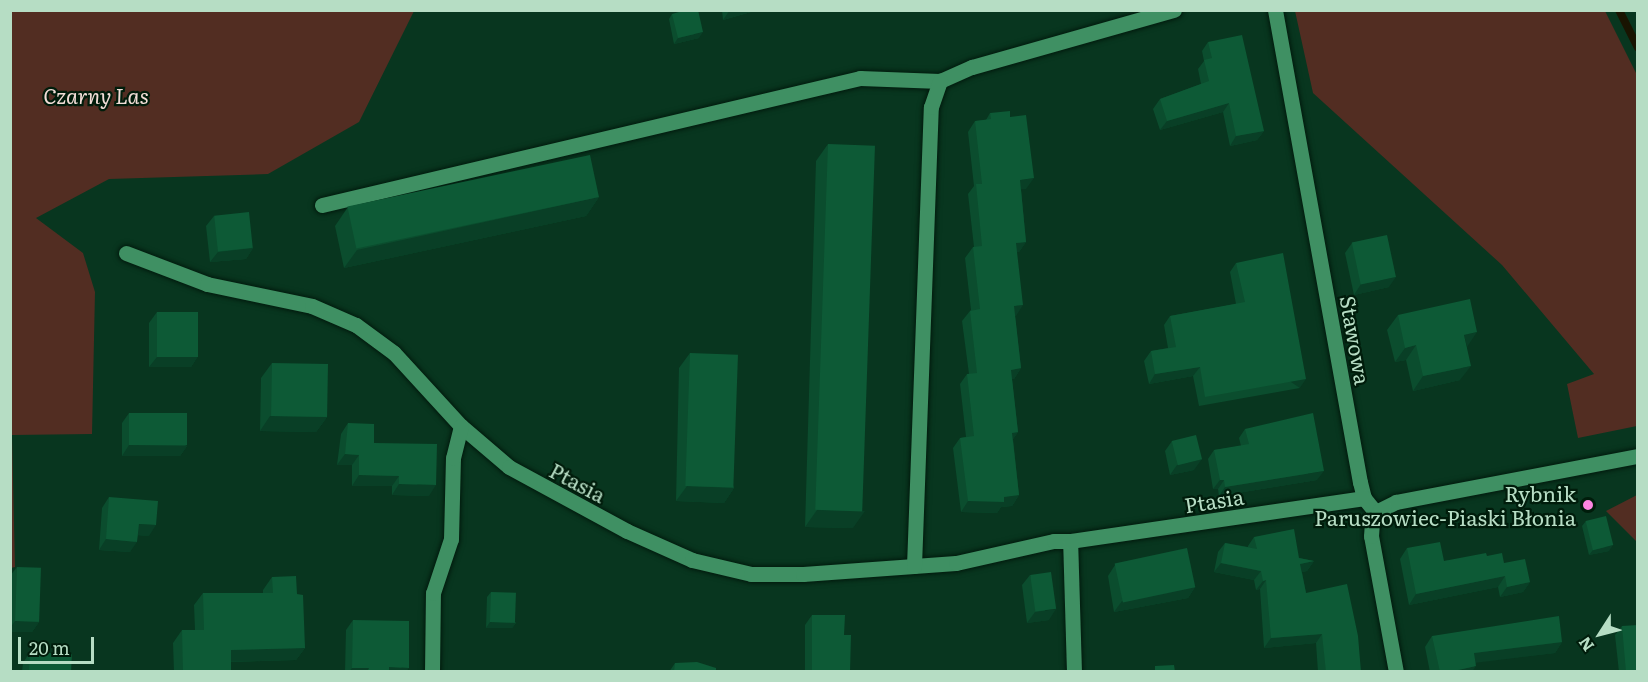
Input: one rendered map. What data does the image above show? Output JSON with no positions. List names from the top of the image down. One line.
{"streets":{"street":["Stawowa","Ptasia"]},"crossings":[["Stawowa","Ptasia"]],"parks":["Czarny Las"],"places":["Rybnik Paruszowiec-Piaski Błonia"],"scale_bar":"20 m","north":"bottom left"}
